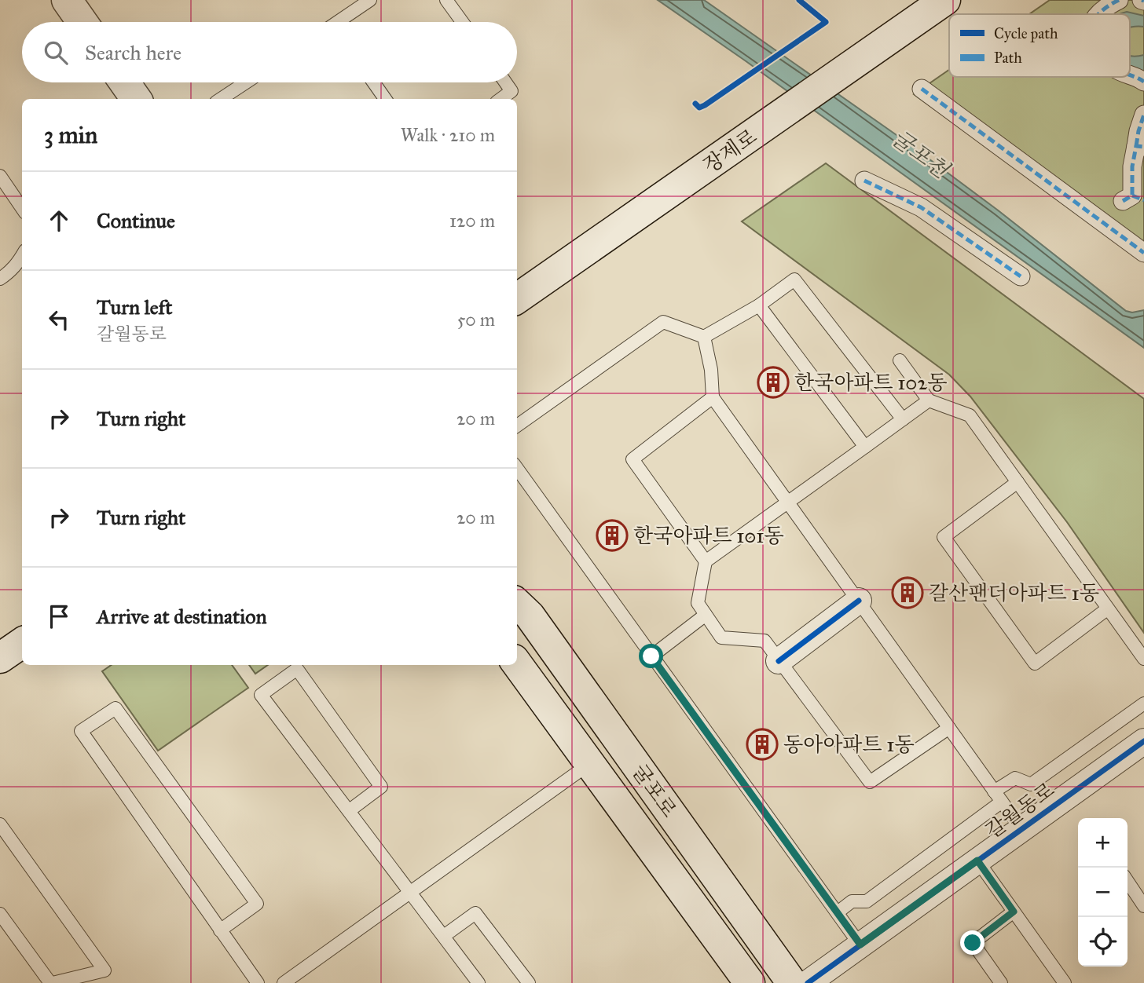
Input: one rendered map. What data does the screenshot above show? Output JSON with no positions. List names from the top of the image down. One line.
{"streets":{"main road":["장제로","굴포로"],"street":["갈월동로"]},"water":["굴포천"],"places":{"building":["한국아파트 102동","한국아파트 101동","갈산팬더아파트 1동","동아아파트 1동"]},"legend":["Cycle path","Path"],"page":{"search":"Search here","heading":["3 min","Walk · 210 m"],"list":[["Continue","120 m"],["Turn left","갈월동로","50 m"],["Turn right","20 m"],["Turn right","20 m"],"Arrive at destination"],"map_buttons":["+","−"]}}
